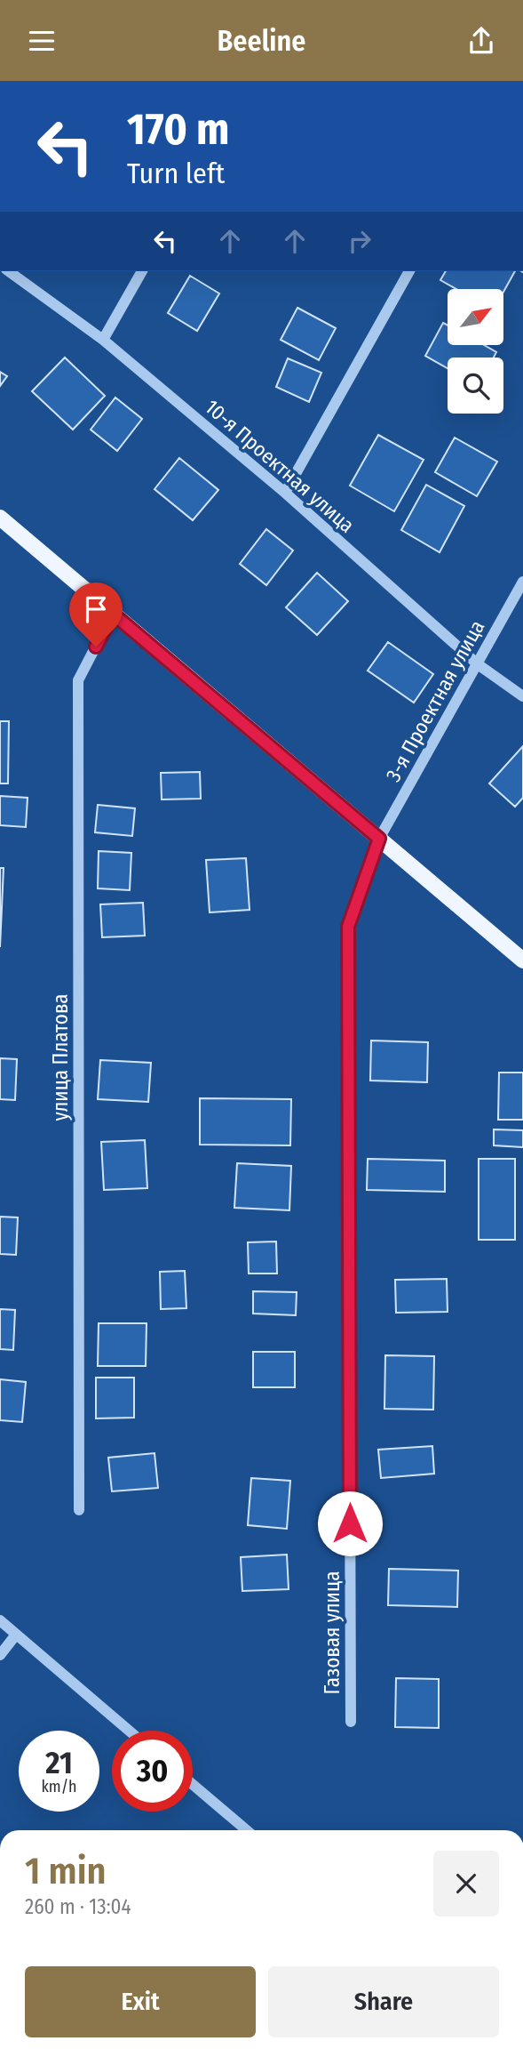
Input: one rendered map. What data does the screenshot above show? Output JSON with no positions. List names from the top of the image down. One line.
{"streets":{"street":["10-я Проектная улица","3-я Проектная улица","улица Платова","Газовая улица"]},"crossings":[["10-я Проектная улица","3-я Проектная улица"],["3-я Проектная улица","Газовая улица"]],"north":"top right","page":{"header":"Beeline","turn":["170 m","Turn left"],"speed":"21 km/h","limit":"30","heading":["1 min","260 m · 13:04"],"buttons":["Exit","Share"]}}
